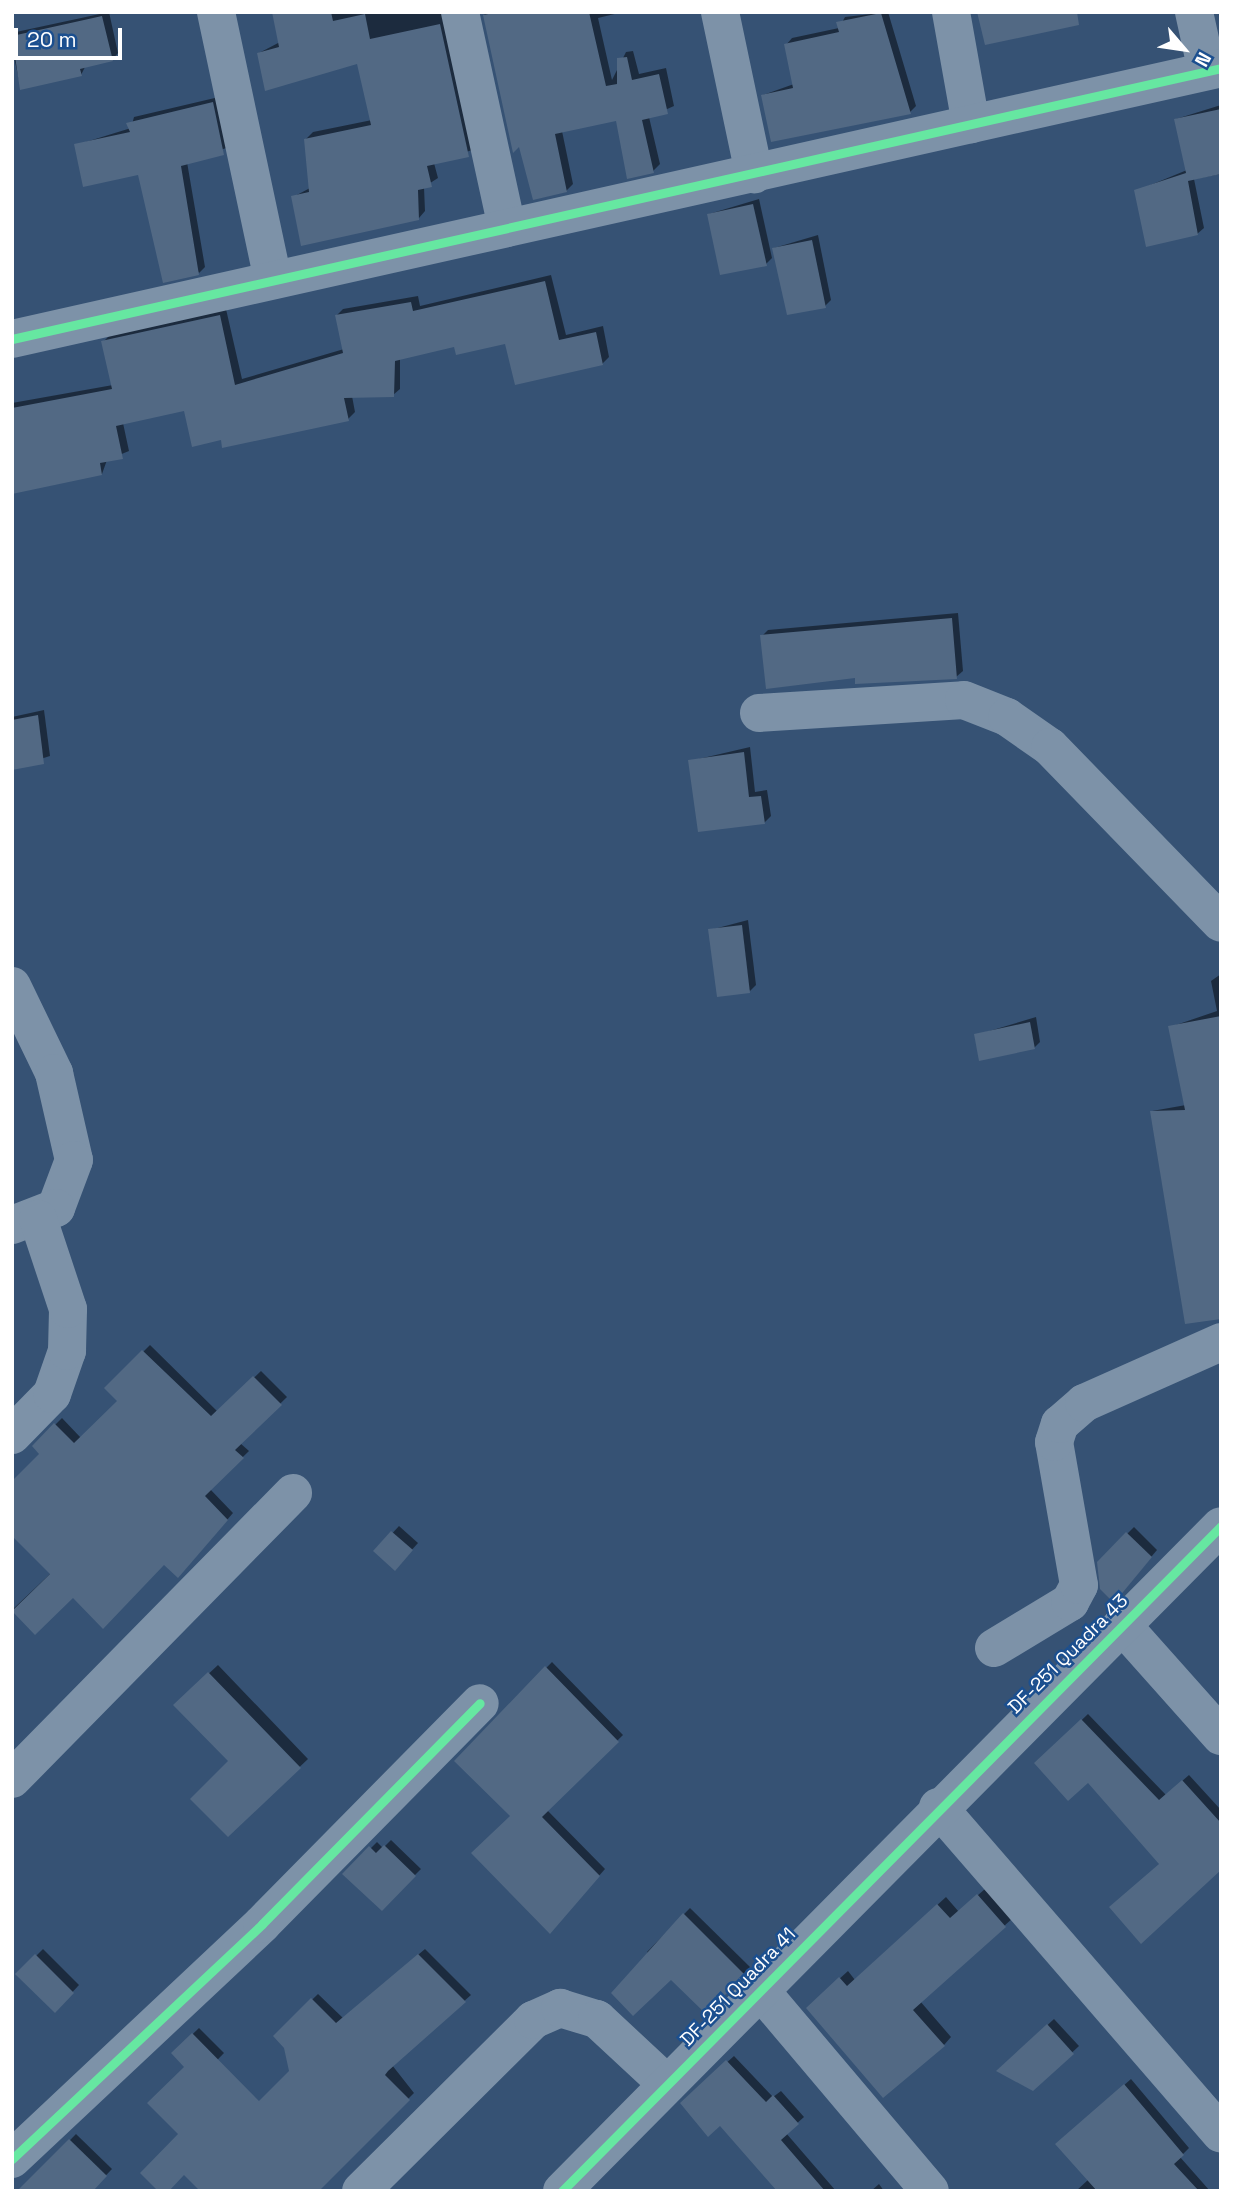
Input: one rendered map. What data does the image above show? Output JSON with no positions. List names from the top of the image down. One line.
{"streets":{"street":["DF-251 Quadra 43","DF-251 Quadra 41"]},"crossings":[["DF-251 Quadra 43","DF-251 Quadra 41"]],"scale_bar":"20 m","north":"bottom right"}
